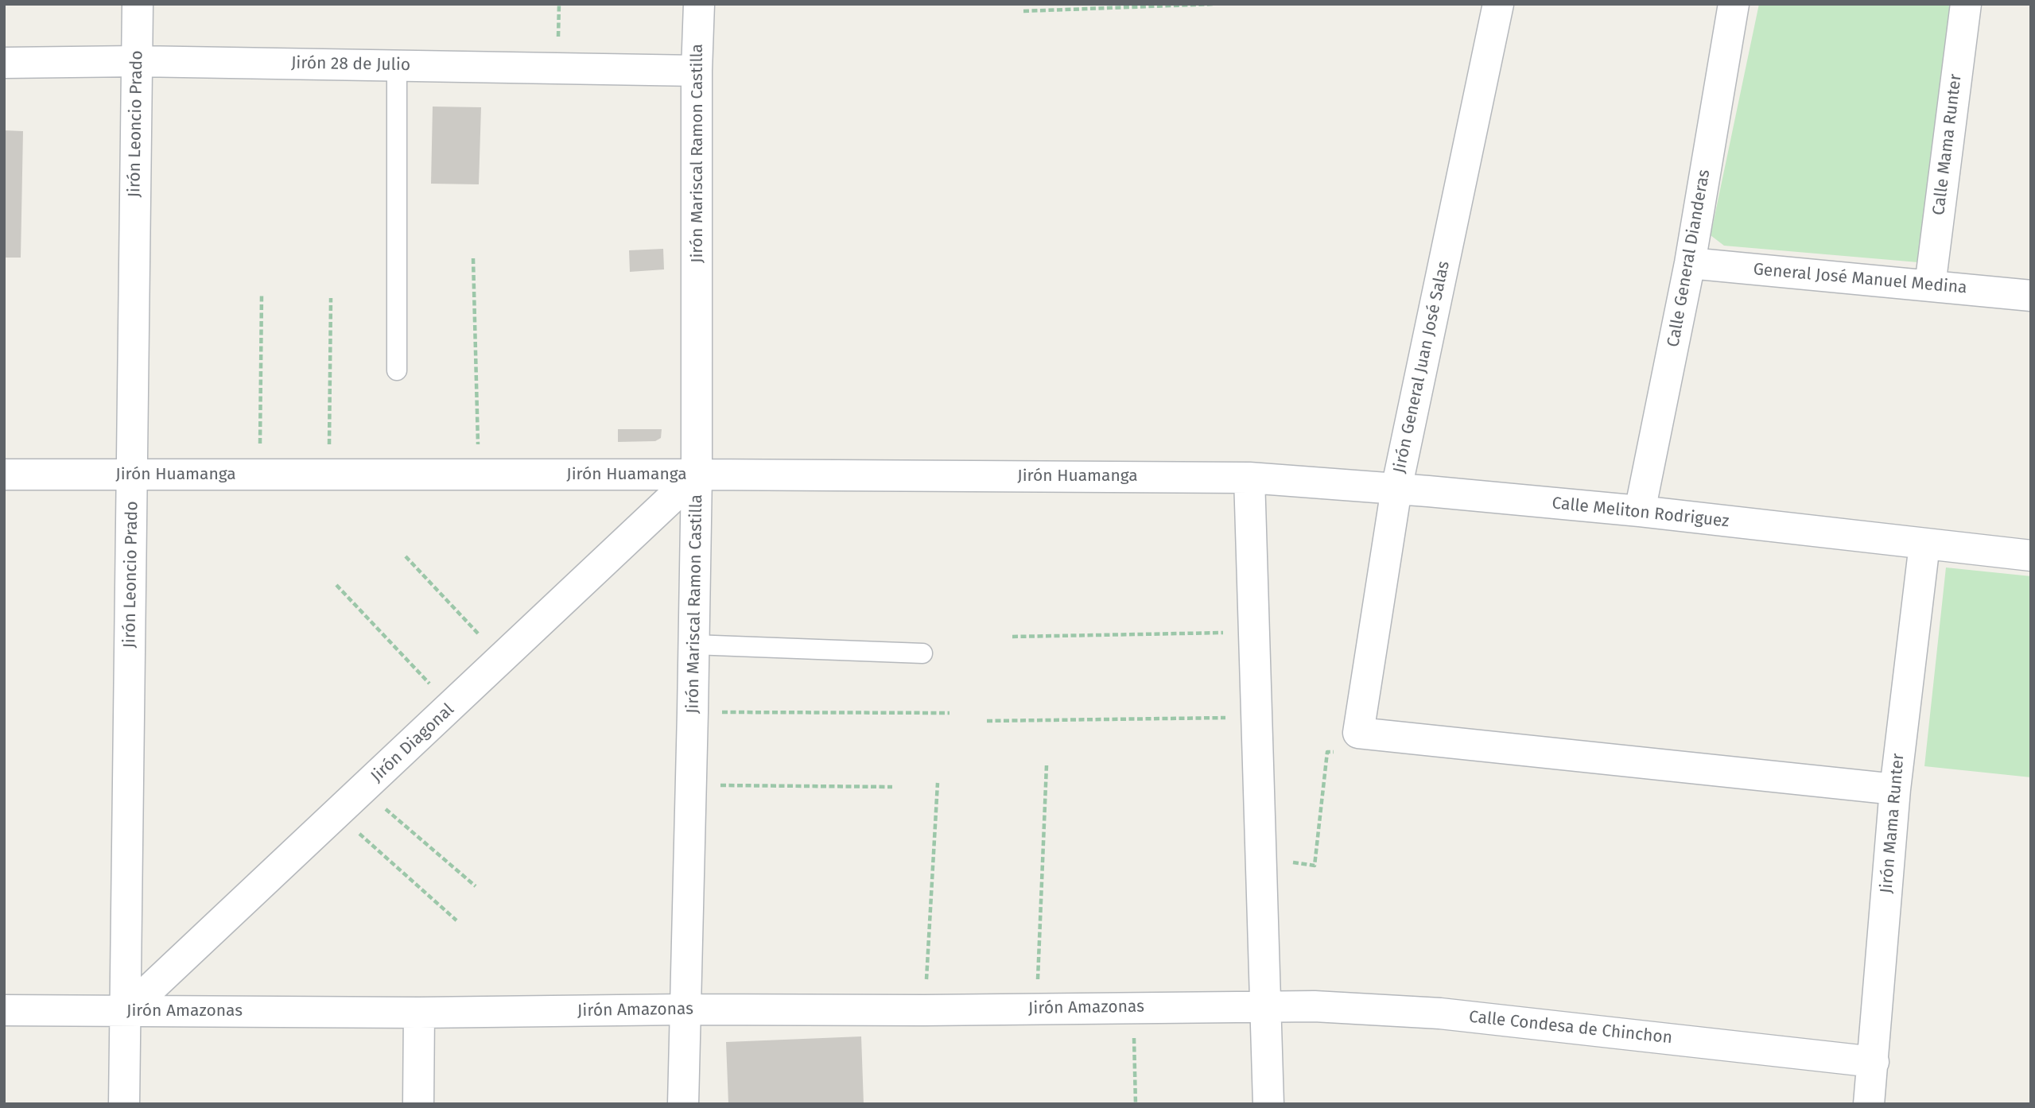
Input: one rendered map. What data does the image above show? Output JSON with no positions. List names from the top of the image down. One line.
{"streets":{"street":["Jirón 28 de Julio","Jirón Leoncio Prado","Calle Mama Runter","Jirón Mariscal Ramon Castilla","Calle General Dianderas","General José Manuel Medina","Jirón General Juan José Salas","Jirón Huamanga","Calle Meliton Rodriguez","Jirón Diagonal","Jirón Mama Runter","Jirón Amazonas","Calle Condesa de Chinchon"]},"crossings":[["Jirón 28 de Julio","Jirón Leoncio Prado"],["Jirón 28 de Julio","Jirón Mariscal Ramon Castilla"],["Jirón Leoncio Prado","Jirón Huamanga"],["Jirón Leoncio Prado","Jirón Diagonal"],["Jirón Leoncio Prado","Jirón Amazonas"],["Calle Mama Runter","General José Manuel Medina"],["Jirón Mariscal Ramon Castilla","Jirón Huamanga"],["Jirón Mariscal Ramon Castilla","Jirón Diagonal"],["Jirón Mariscal Ramon Castilla","Jirón Amazonas"],["Calle General Dianderas","General José Manuel Medina"],["Calle General Dianderas","Calle Meliton Rodriguez"],["Jirón General Juan José Salas","Calle Meliton Rodriguez"],["Jirón Huamanga","Calle Meliton Rodriguez"],["Jirón Huamanga","Jirón Diagonal"],["Calle Meliton Rodriguez","Jirón Mama Runter"],["Jirón Diagonal","Jirón Amazonas"],["Jirón Mama Runter","Calle Condesa de Chinchon"],["Jirón Amazonas","Calle Condesa de Chinchon"]]}
